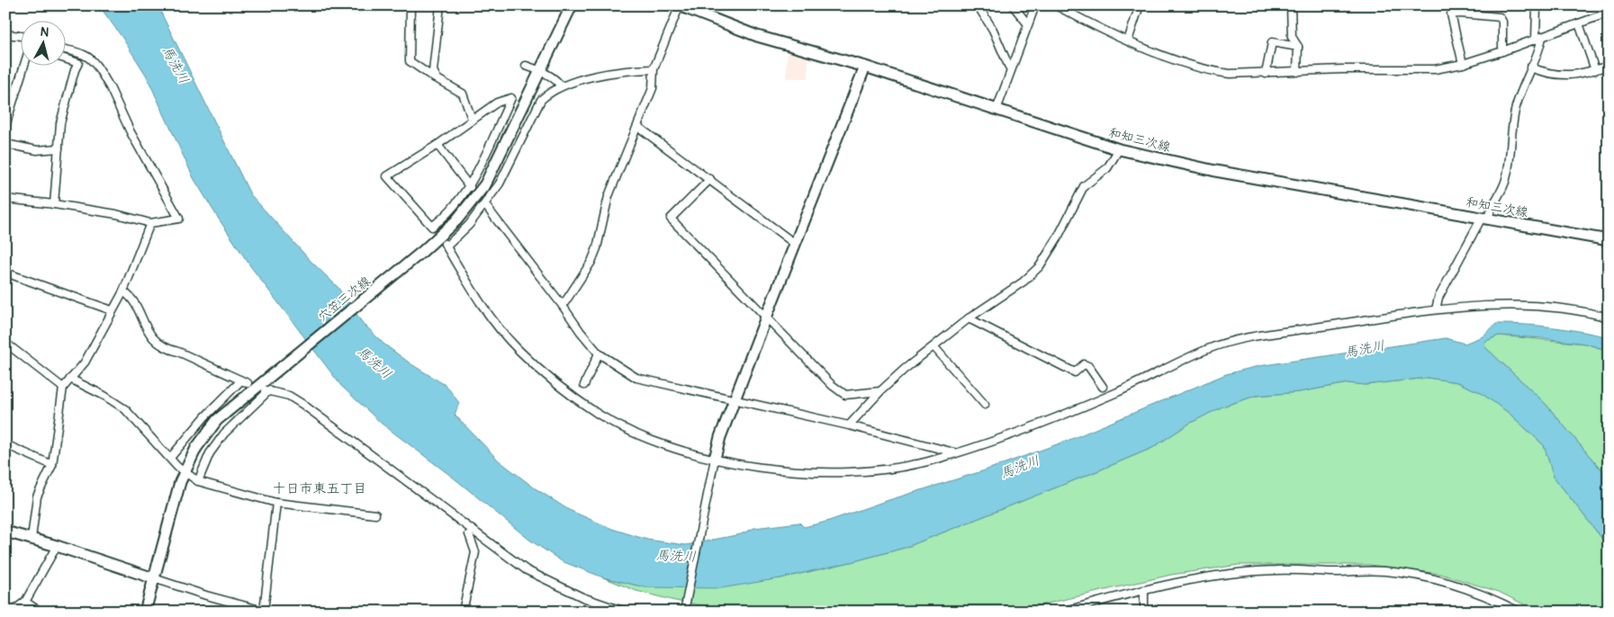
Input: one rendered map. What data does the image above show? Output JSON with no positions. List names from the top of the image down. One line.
{"streets":{"main road":["和知三次線","穴笠三次線"]},"districts":["十日市東五丁目"],"water":["馬洗川"],"north":"top"}
